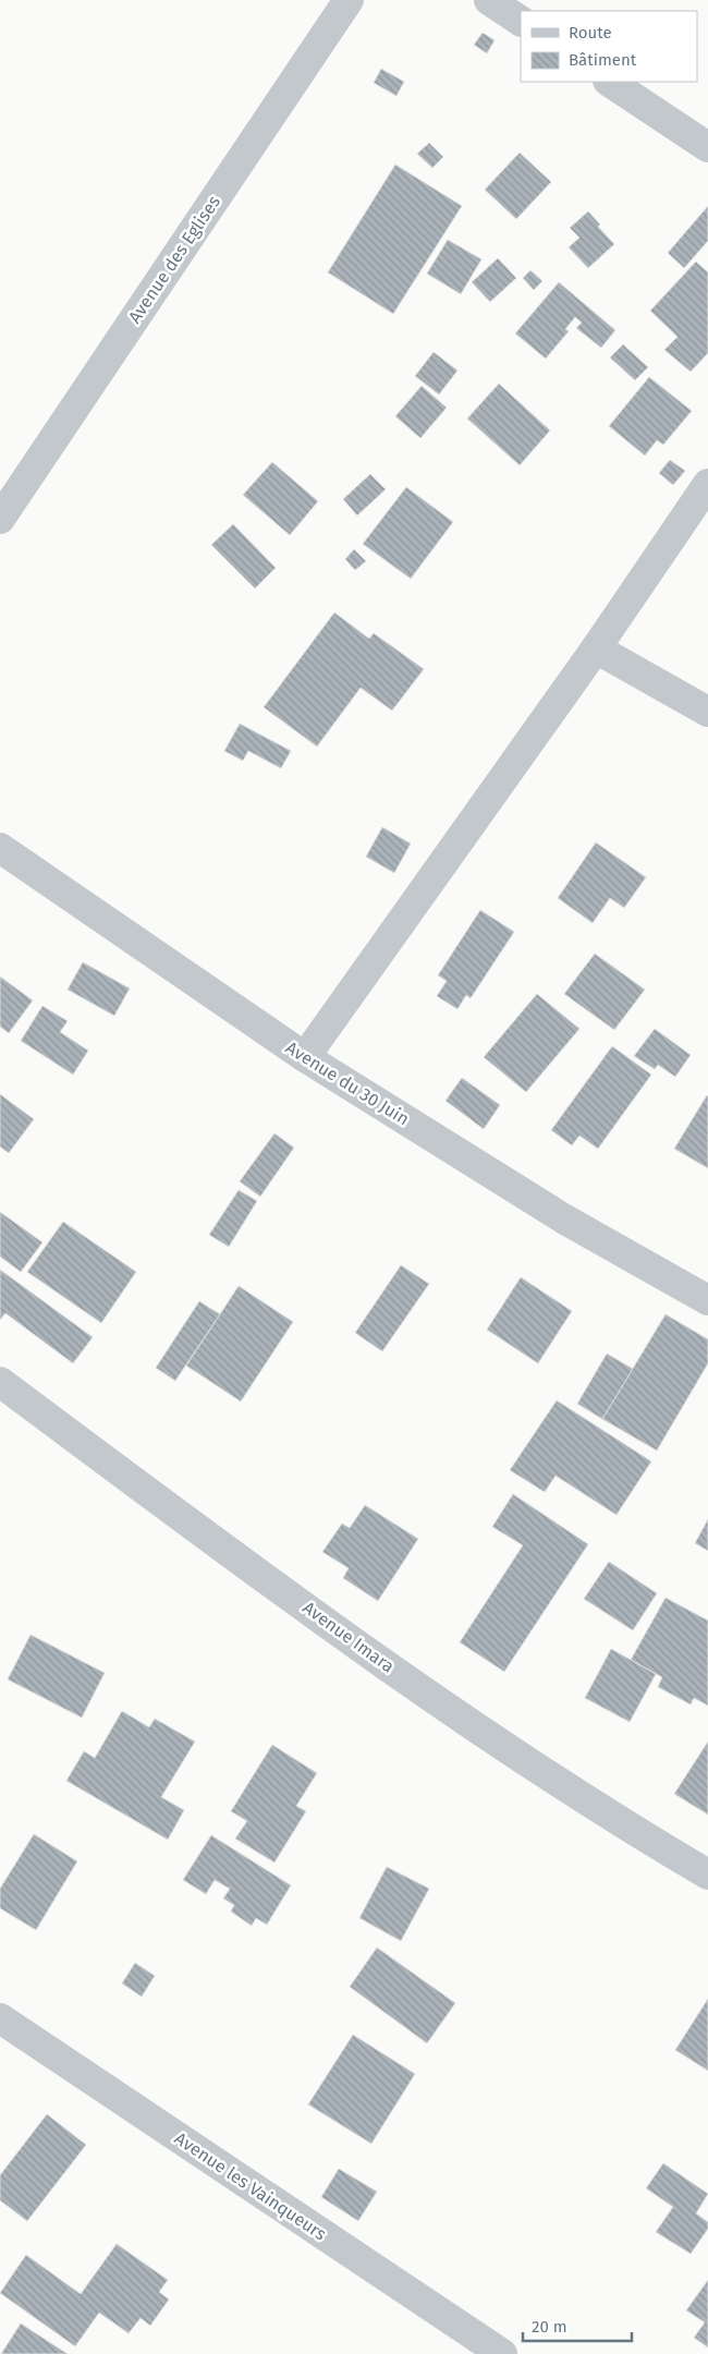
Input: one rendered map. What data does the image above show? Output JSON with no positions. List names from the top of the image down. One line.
{"streets":{"street":["Avenue des Eglises","Avenue du 30 Juin","Avenue Imara","Avenue les Vainqueurs"]},"legend":["Route","Bâtiment"],"scale_bar":"20 m"}
